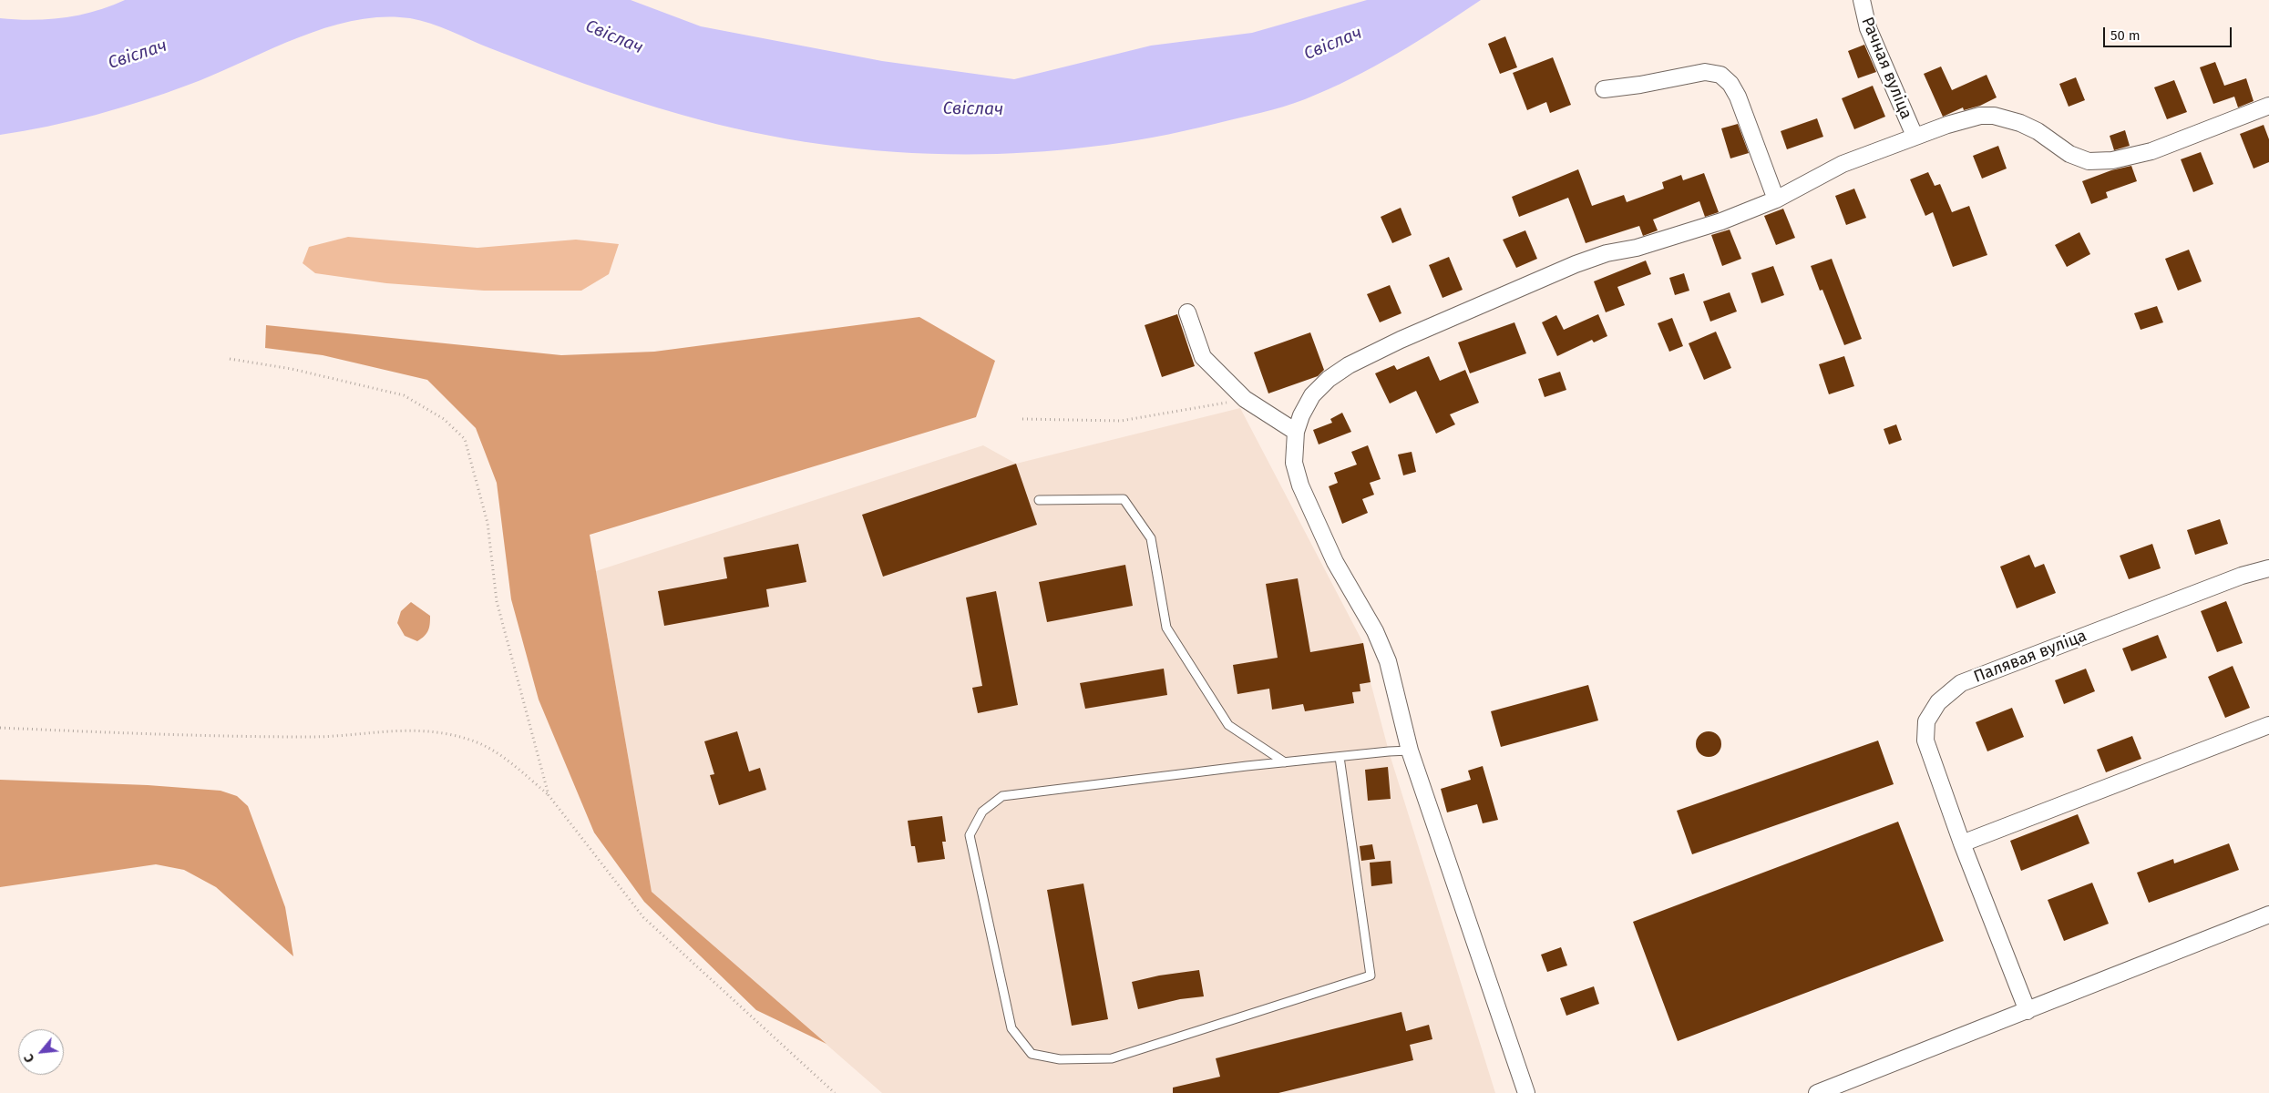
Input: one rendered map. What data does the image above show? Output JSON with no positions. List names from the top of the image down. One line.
{"streets":{"street":["Рачная вуліца","Палявая вуліца"]},"water":["Свіслач"],"scale_bar":"50 m","north":"bottom left"}
